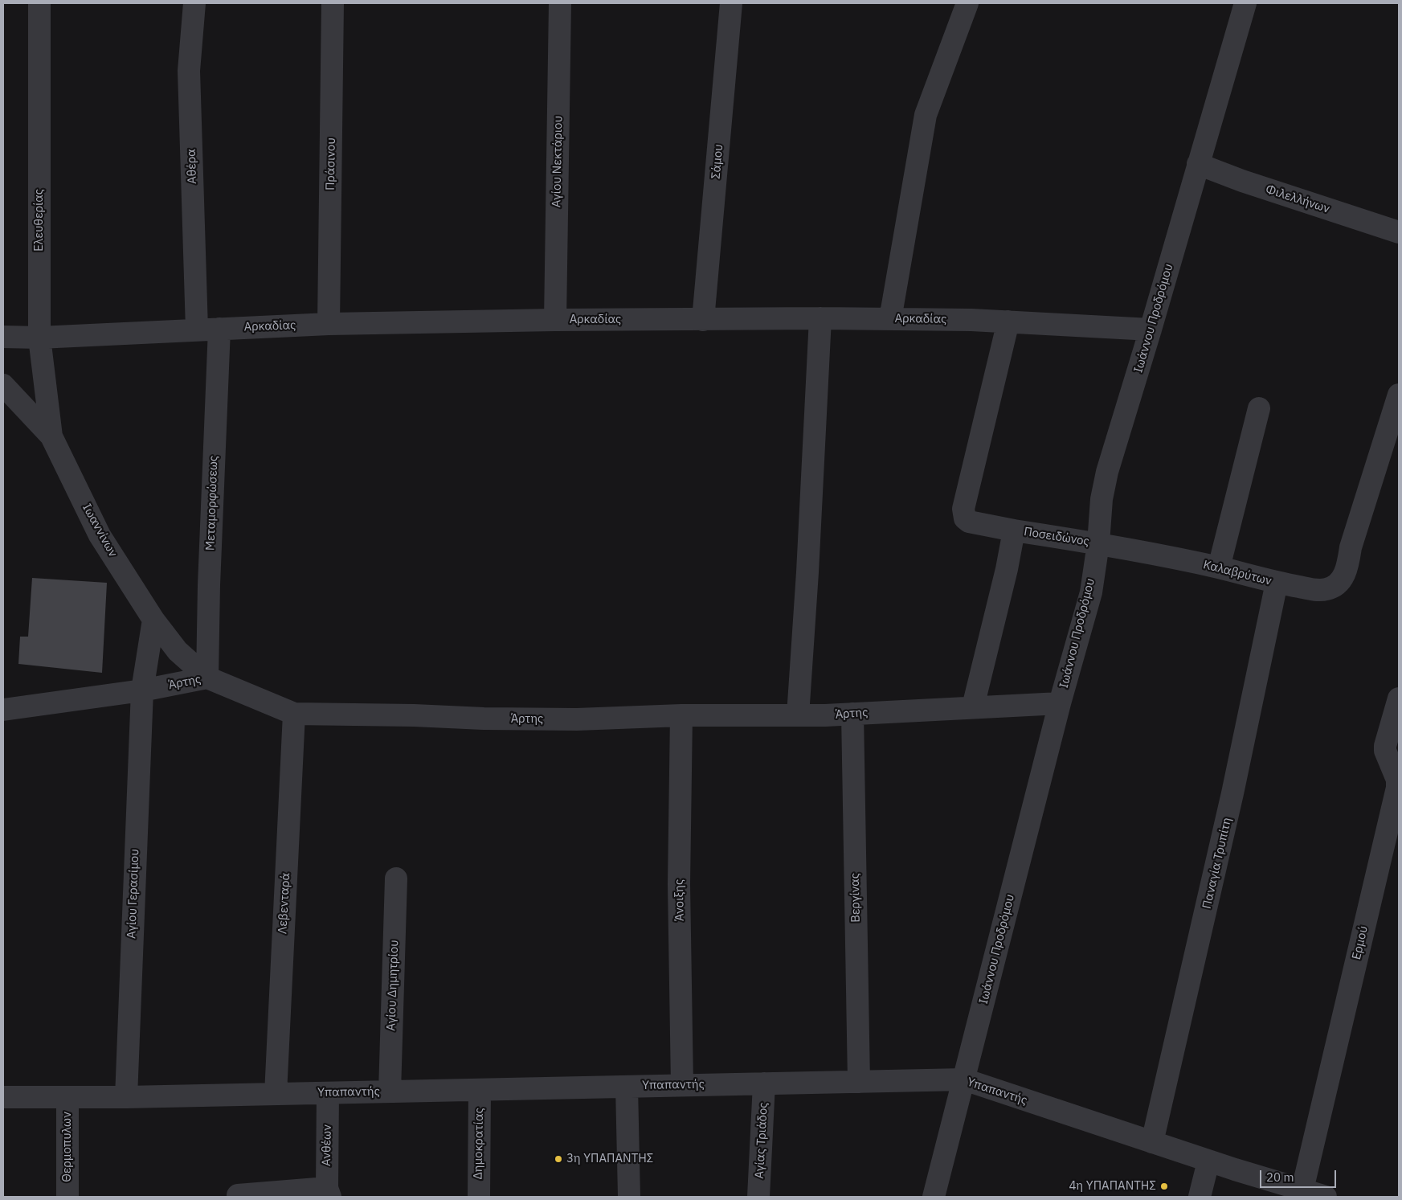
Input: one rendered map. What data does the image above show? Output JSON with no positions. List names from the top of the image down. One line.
{"streets":{"street":["Αγίου Νεκτάριου","Σάμου","Πράσινου","Αθέρα","Φιλελλήνων","Ελευθερίας","Ιωάννου Προδρόμου","Αρκαδίας","Μεταμορφώσεως","Ιωαννίνων","Ποσειδώνος","Καλαβρύτων","Άρτης","Παναγία Τρυπίτη","Αγίου Γερασίμου","Βεργίνας","Άνοιξης","Λεβενταρά","Ερμού","Αγίου Δημητρίου","Υπαπαντής","Αγίας Τριάδος","Δημοκρατίας","Ανθέων","Θερμοπυλων"]},"crossings":[["Αγίου Νεκτάριου","Αρκαδίας"],["Σάμου","Αρκαδίας"],["Πράσινου","Αρκαδίας"],["Αθέρα","Αρκαδίας"],["Φιλελλήνων","Ιωάννου Προδρόμου"],["Ελευθερίας","Αρκαδίας"],["Ελευθερίας","Ιωαννίνων"],["Ιωάννου Προδρόμου","Αρκαδίας"],["Ιωάννου Προδρόμου","Ποσειδώνος"],["Ιωάννου Προδρόμου","Καλαβρύτων"],["Ιωάννου Προδρόμου","Άρτης"],["Ιωάννου Προδρόμου","Υπαπαντής"],["Αρκαδίας","Μεταμορφώσεως"],["Αρκαδίας","Ποσειδώνος"],["Μεταμορφώσεως","Ιωαννίνων"],["Μεταμορφώσεως","Άρτης"],["Ιωαννίνων","Άρτης"],["Ποσειδώνος","Καλαβρύτων"],["Καλαβρύτων","Παναγία Τρυπίτη"],["Άρτης","Αγίου Γερασίμου"],["Άρτης","Βεργίνας"],["Άρτης","Άνοιξης"],["Άρτης","Λεβενταρά"],["Παναγία Τρυπίτη","Υπαπαντής"],["Αγίου Γερασίμου","Υπαπαντής"],["Βεργίνας","Υπαπαντής"],["Άνοιξης","Υπαπαντής"],["Λεβενταρά","Υπαπαντής"],["Ερμού","Υπαπαντής"],["Αγίου Δημητρίου","Υπαπαντής"],["Υπαπαντής","Αγίας Τριάδος"],["Υπαπαντής","Δημοκρατίας"],["Υπαπαντής","Ανθέων"],["Υπαπαντής","Θερμοπυλων"]],"places":["3η ΥΠΑΠΑΝΤΗΣ","4η ΥΠΑΠΑΝΤΗΣ"],"scale_bar":"20 m"}
